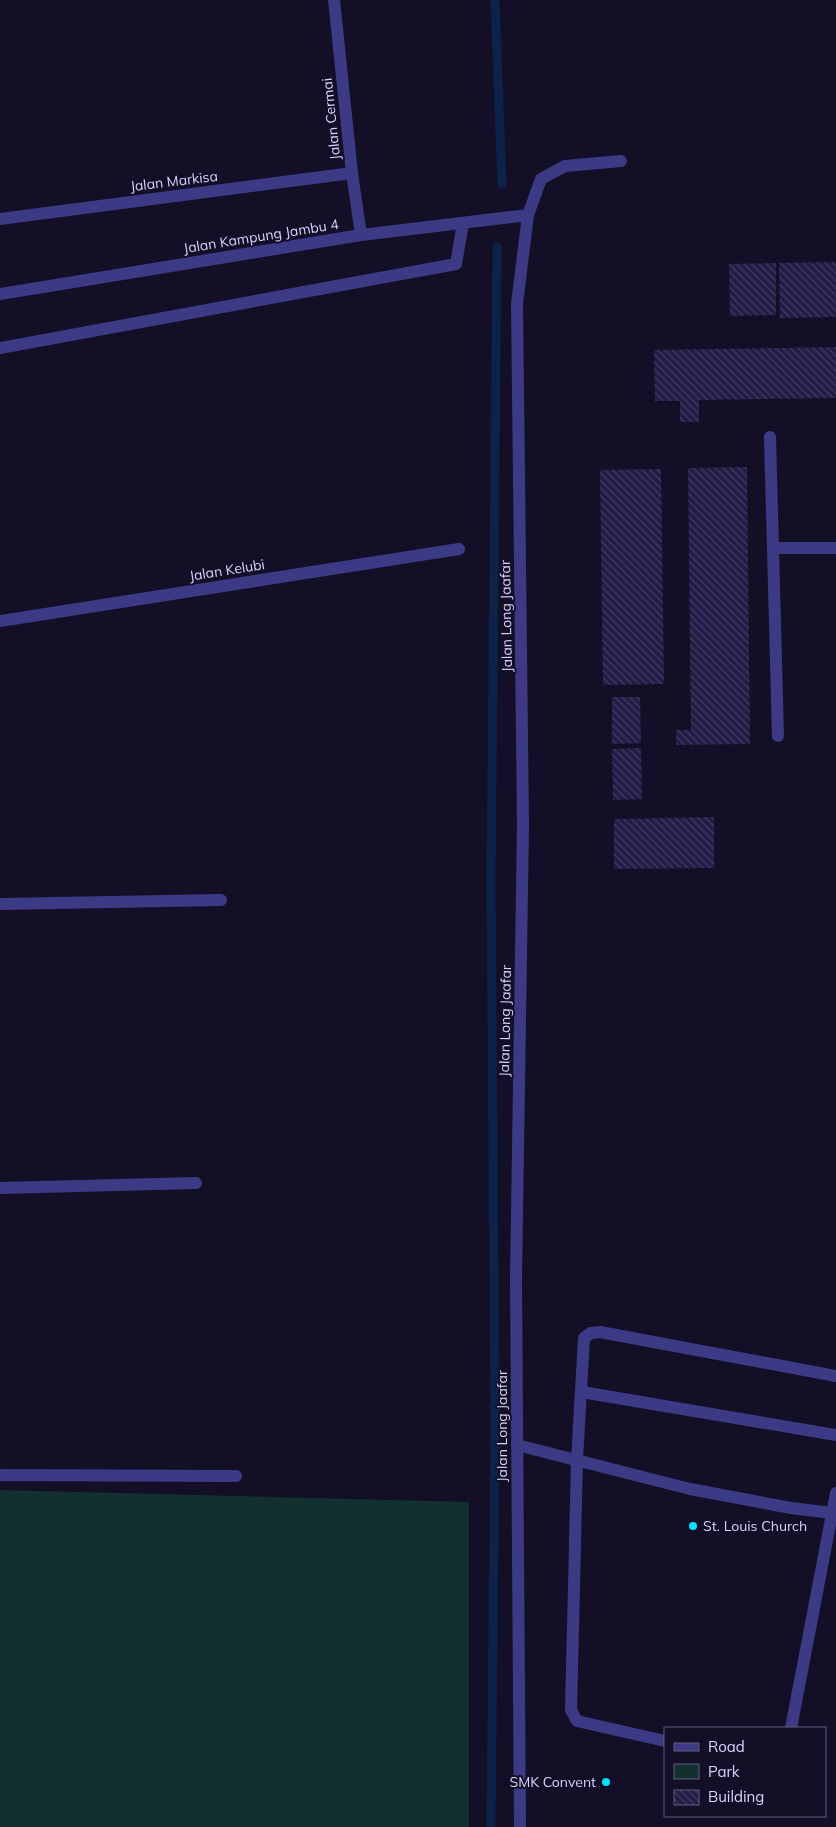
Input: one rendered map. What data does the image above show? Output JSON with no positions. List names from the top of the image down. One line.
{"streets":{"street":["Jalan Cermai","Jalan Markisa","Jalan Kampung Jambu 4","Jalan Kelubi","Jalan Long Jaafar"]},"crossings":[["Jalan Cermai","Jalan Markisa"],["Jalan Cermai","Jalan Kampung Jambu 4"],["Jalan Kampung Jambu 4","Jalan Long Jaafar"]],"places":["St. Louis Church","SMK Convent"],"legend":["Road","Park","Building"]}
